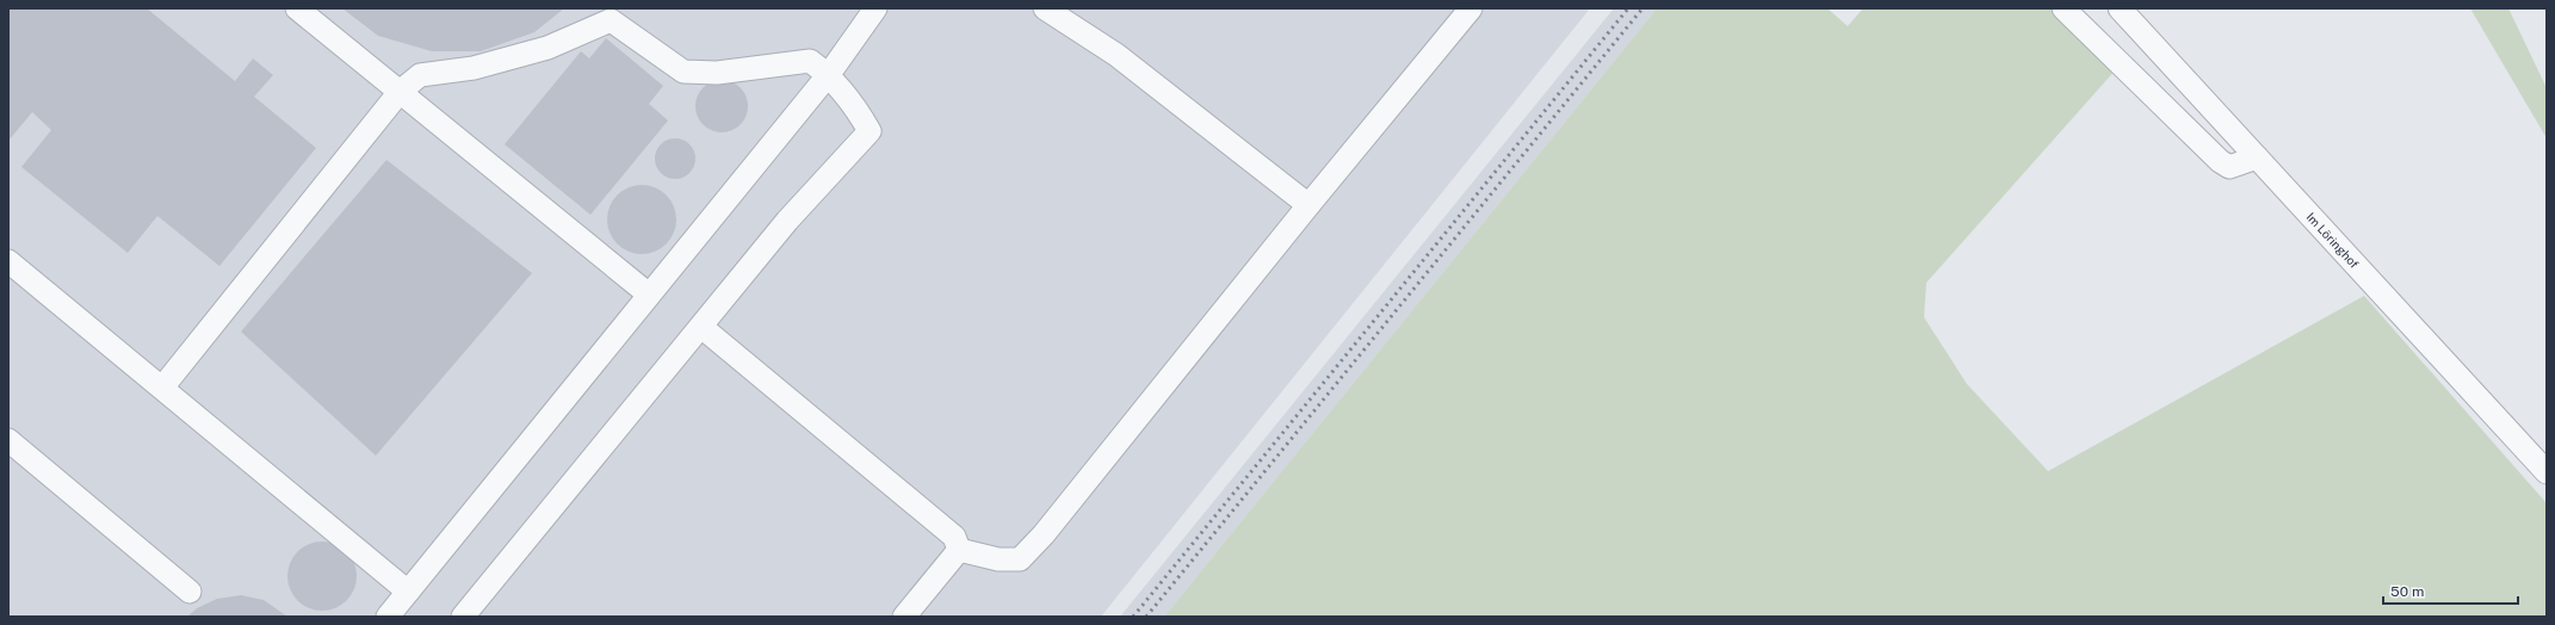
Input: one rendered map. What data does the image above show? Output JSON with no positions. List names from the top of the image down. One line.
{"streets":{"street":["Im Löringhof"]},"scale_bar":"50 m"}
